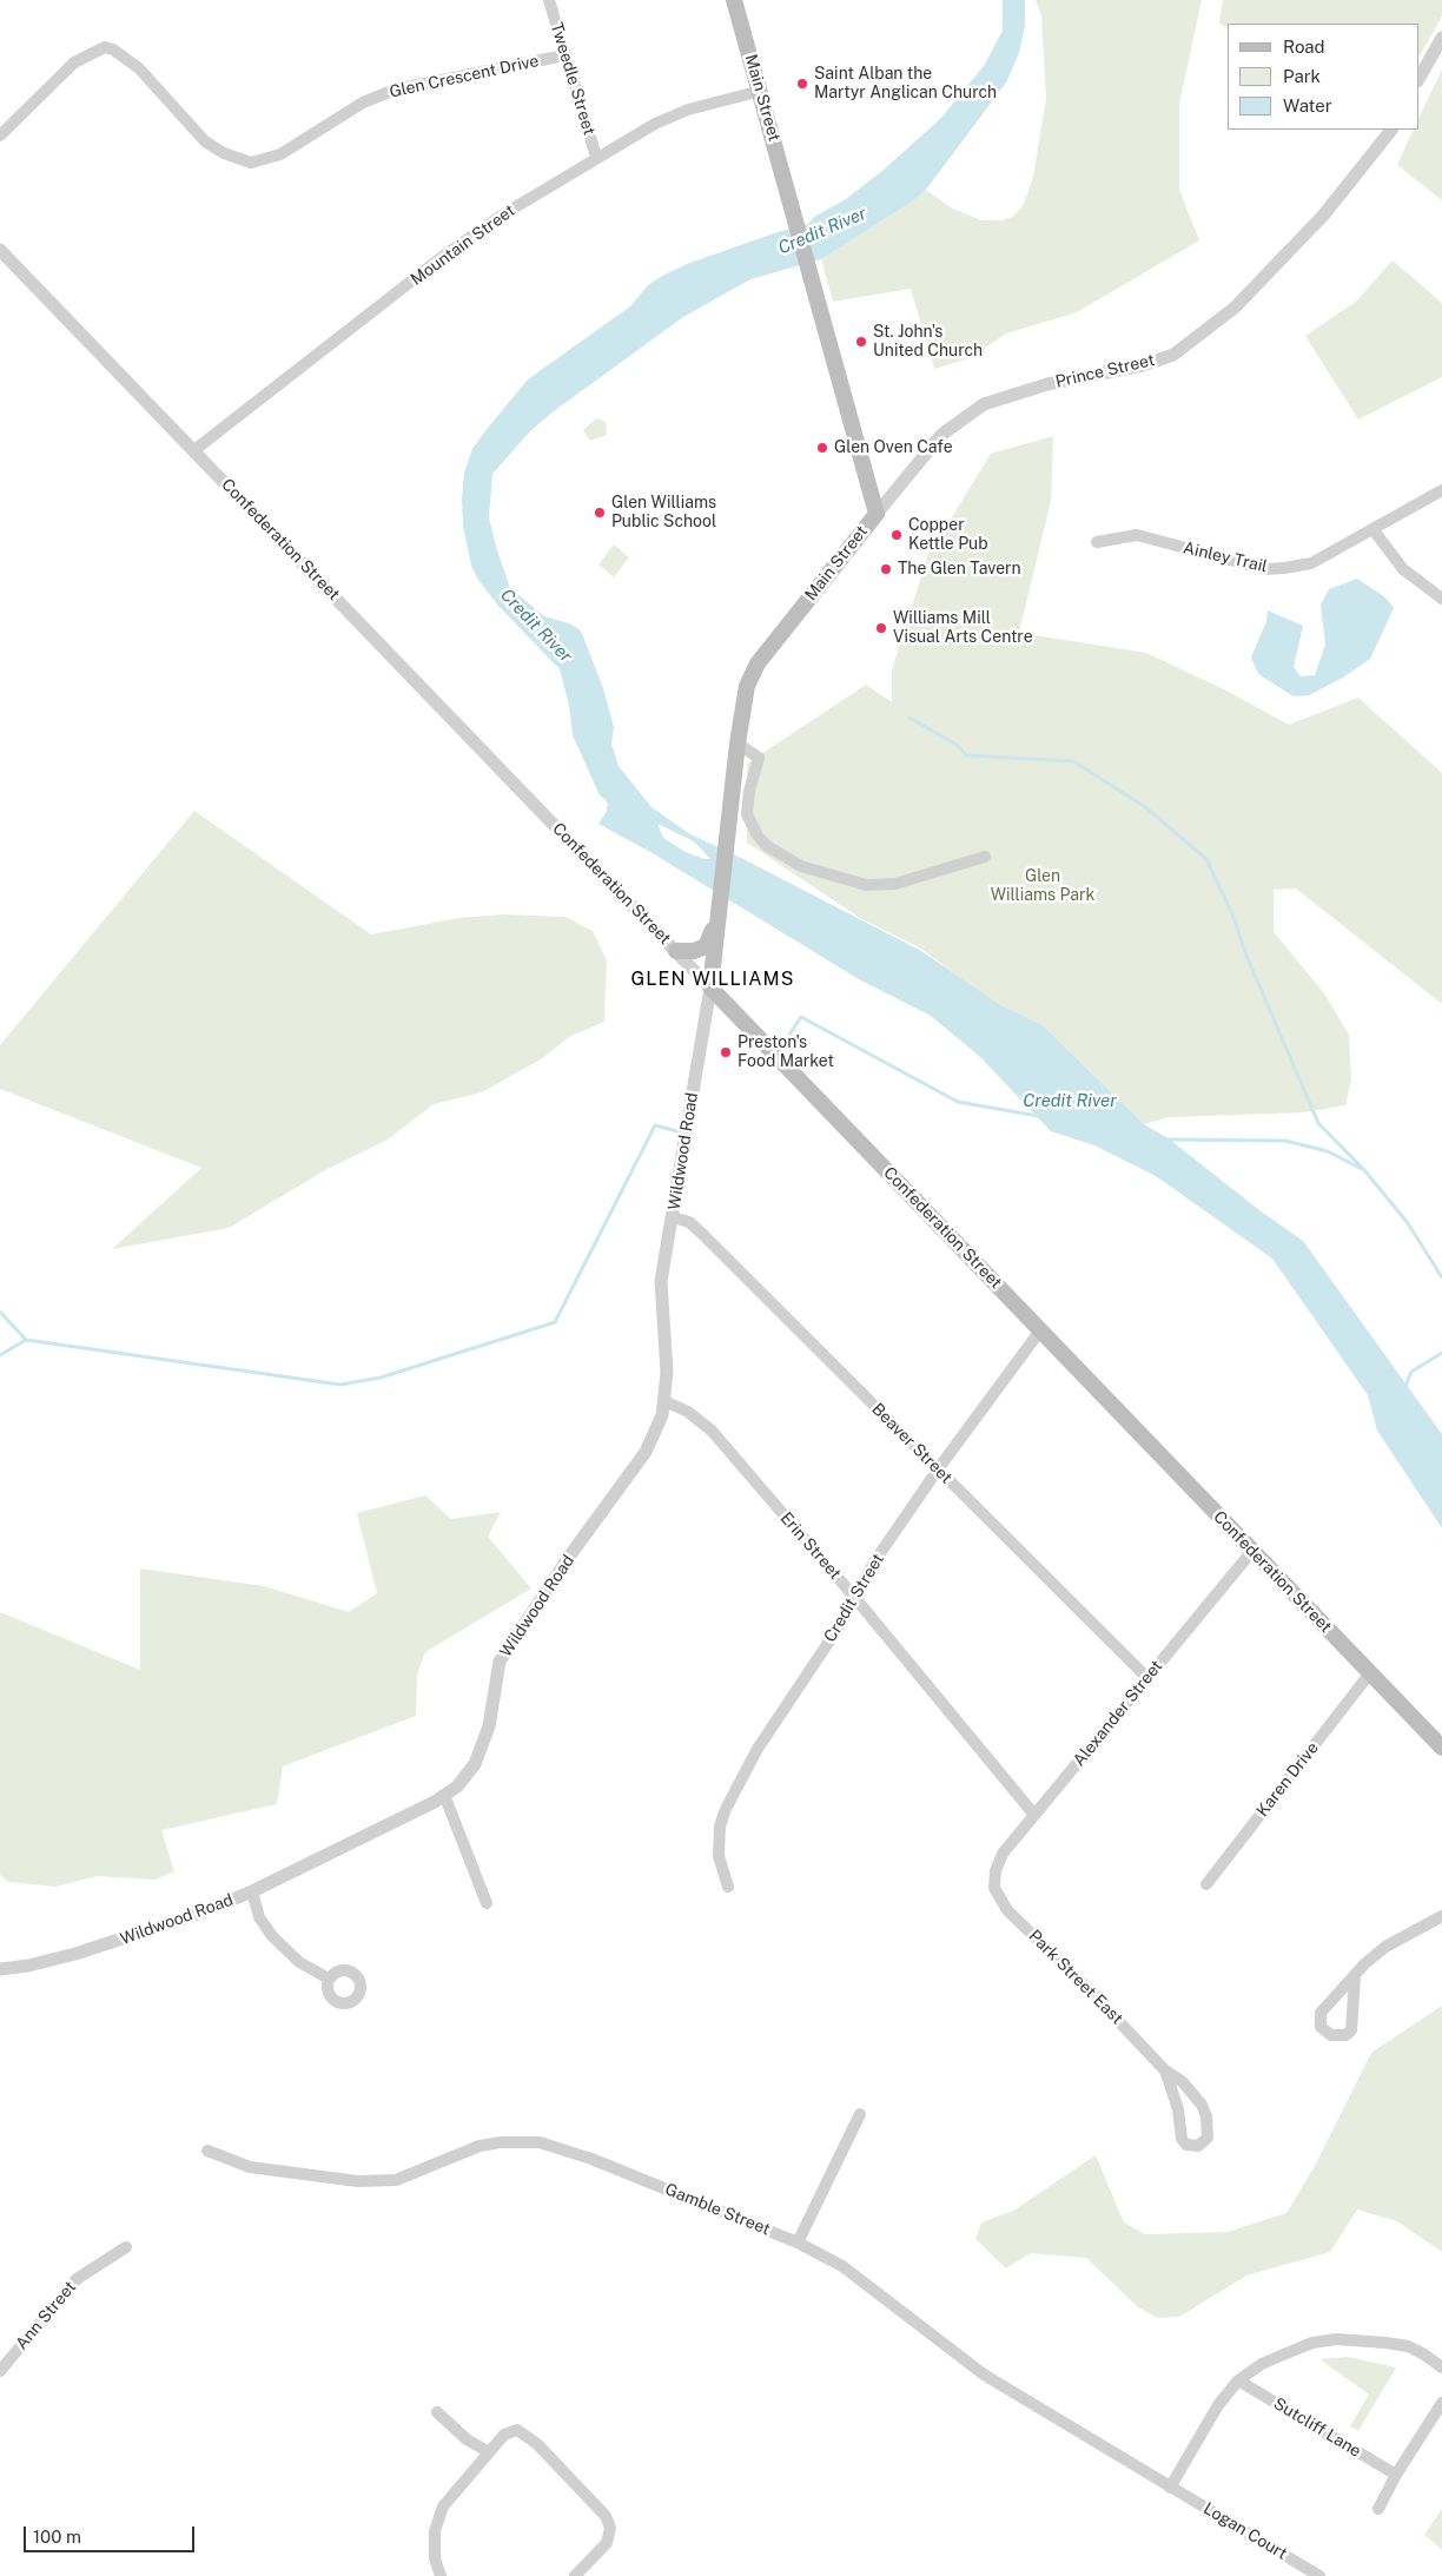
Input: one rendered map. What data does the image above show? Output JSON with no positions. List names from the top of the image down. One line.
{"streets":{"main road":["Main Street","Confederation Street"],"street":["Glen Crescent Drive","Tweedle Street","Mountain Street","Prince Street","Ainley Trail","Wildwood Road","Beaver Street","Erin Street","Credit Street","Alexander Street","Karen Drive","Park Street East","Gamble Street","Ann Street","Sutcliff Lane","Logan Court"]},"crossings":[["Glen Crescent Drive","Tweedle Street"],["Tweedle Street","Mountain Street"],["Main Street","Mountain Street"],["Main Street","Prince Street"],["Main Street","Confederation Street"],["Main Street","Wildwood Road"],["Mountain Street","Confederation Street"],["Confederation Street","Wildwood Road"],["Confederation Street","Credit Street"],["Confederation Street","Alexander Street"],["Confederation Street","Karen Drive"],["Wildwood Road","Beaver Street"],["Wildwood Road","Erin Street"],["Beaver Street","Credit Street"],["Beaver Street","Alexander Street"],["Erin Street","Credit Street"],["Erin Street","Alexander Street"],["Alexander Street","Park Street East"],["Gamble Street","Logan Court"]],"districts":["GLEN WILLIAMS"],"water":["Credit River"],"parks":["Glen Williams Park"],"places":["Saint Alban the Martyr Anglican Church","St. John's United Church","Glen Oven Cafe","Glen Williams Public School","Copper Kettle Pub","The Glen Tavern","Williams Mill Visual Arts Centre","Preston's Food Market"],"legend":["Road","Park","Water"],"scale_bar":"100 m"}
